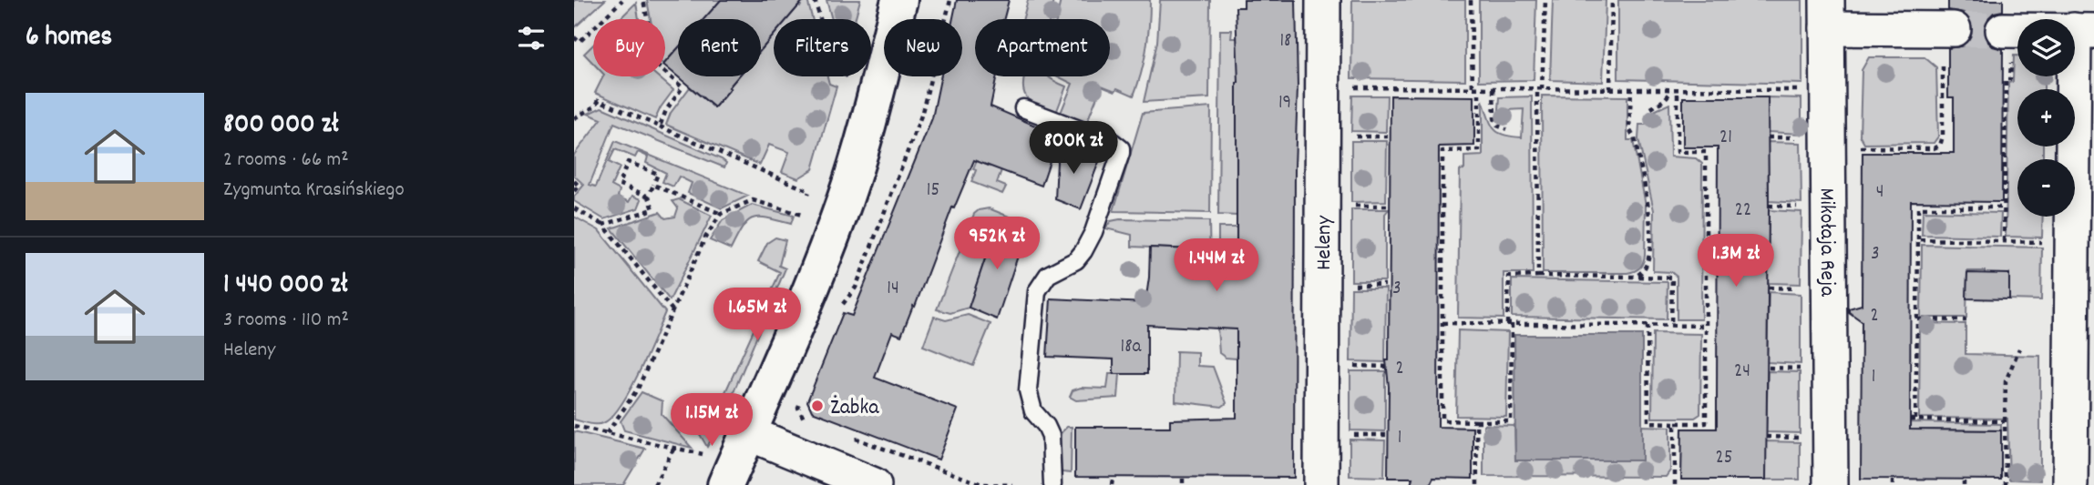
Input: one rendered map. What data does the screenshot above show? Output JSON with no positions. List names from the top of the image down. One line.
{"streets":{"street":["Heleny","Mikołaja Reja"]},"places":["Żabka"],"house_numbers":["18","19","21","15","4","22","3","14","3","2","18a","2","24","1","1","25"],"page":{"heading":"6 homes","map_buttons":["+","−"],"chip":["Buy","Rent","Filters","New","Apartment"],"list":[{"name":"800 000 zł","note":"2 rooms · 66 m² · Zygmunta Krasińskiego"},{"name":"1 440 000 zł","note":"3 rooms · 110 m² · Heleny"}],"price":["800K zł","952K zł","1.3M zł","1.44M zł","1.65M zł","1.15M zł"]}}
